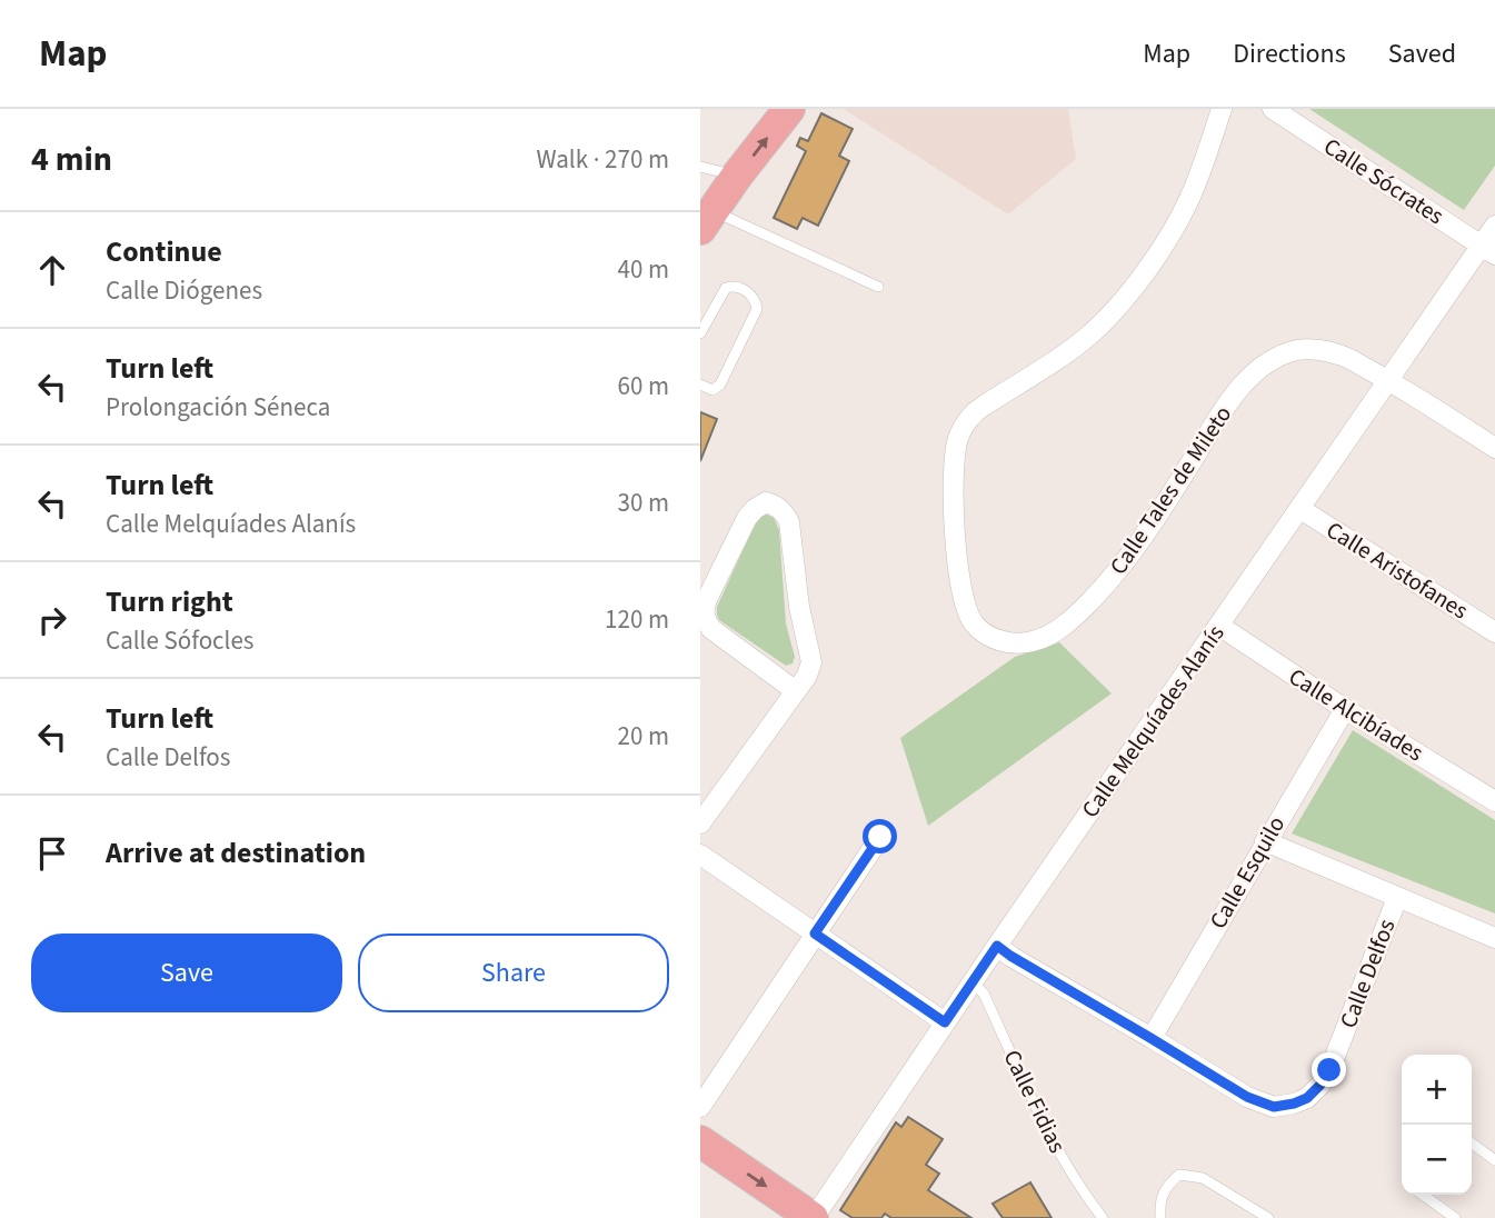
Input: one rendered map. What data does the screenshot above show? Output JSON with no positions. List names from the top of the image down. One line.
{"streets":{"street":["Calle Sócrates","Calle Tales de Mileto","Calle Aristofanes","Calle Alcibíades","Calle Melquíades Alanís","Calle Esquilo","Calle Delfos"],"lane":["Calle Fidias"]},"crossings":[["Calle Sócrates","Calle Melquíades Alanís"],["Calle Tales de Mileto","Calle Melquíades Alanís"],["Calle Aristofanes","Calle Melquíades Alanís"],["Calle Alcibíades","Calle Melquíades Alanís"],["Calle Alcibíades","Calle Esquilo"],["Calle Melquíades Alanís","Calle Fidias"],["Calle Esquilo","Calle Delfos"]],"page":{"header":"Map","nav":["Map","Directions","Saved"],"heading":["4 min","Walk · 270 m"],"list":[["Continue","Calle Diógenes","40 m"],["Turn left","Prolongación Séneca","60 m"],["Turn left","Calle Melquíades Alanís","30 m"],["Turn right","Calle Sófocles","120 m"],["Turn left","Calle Delfos","20 m"],"Arrive at destination"],"buttons":["Save","Share"],"map_buttons":["+","−"]}}
